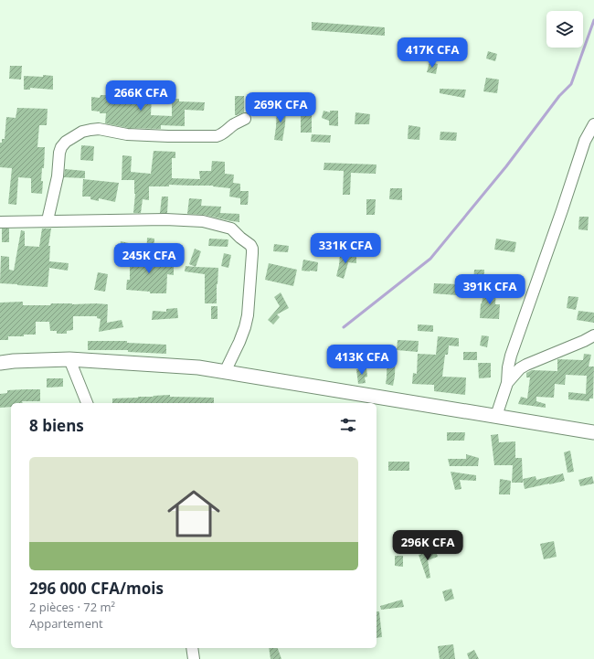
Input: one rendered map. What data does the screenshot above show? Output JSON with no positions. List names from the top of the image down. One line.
{"page":{"price":["417K CFA","266K CFA","269K CFA","331K CFA","245K CFA","391K CFA","413K CFA","296K CFA"],"heading":"8 biens","list":[{"name":"296 000 CFA/mois","note":"2 pièces · 72 m² · Appartement"}]}}
